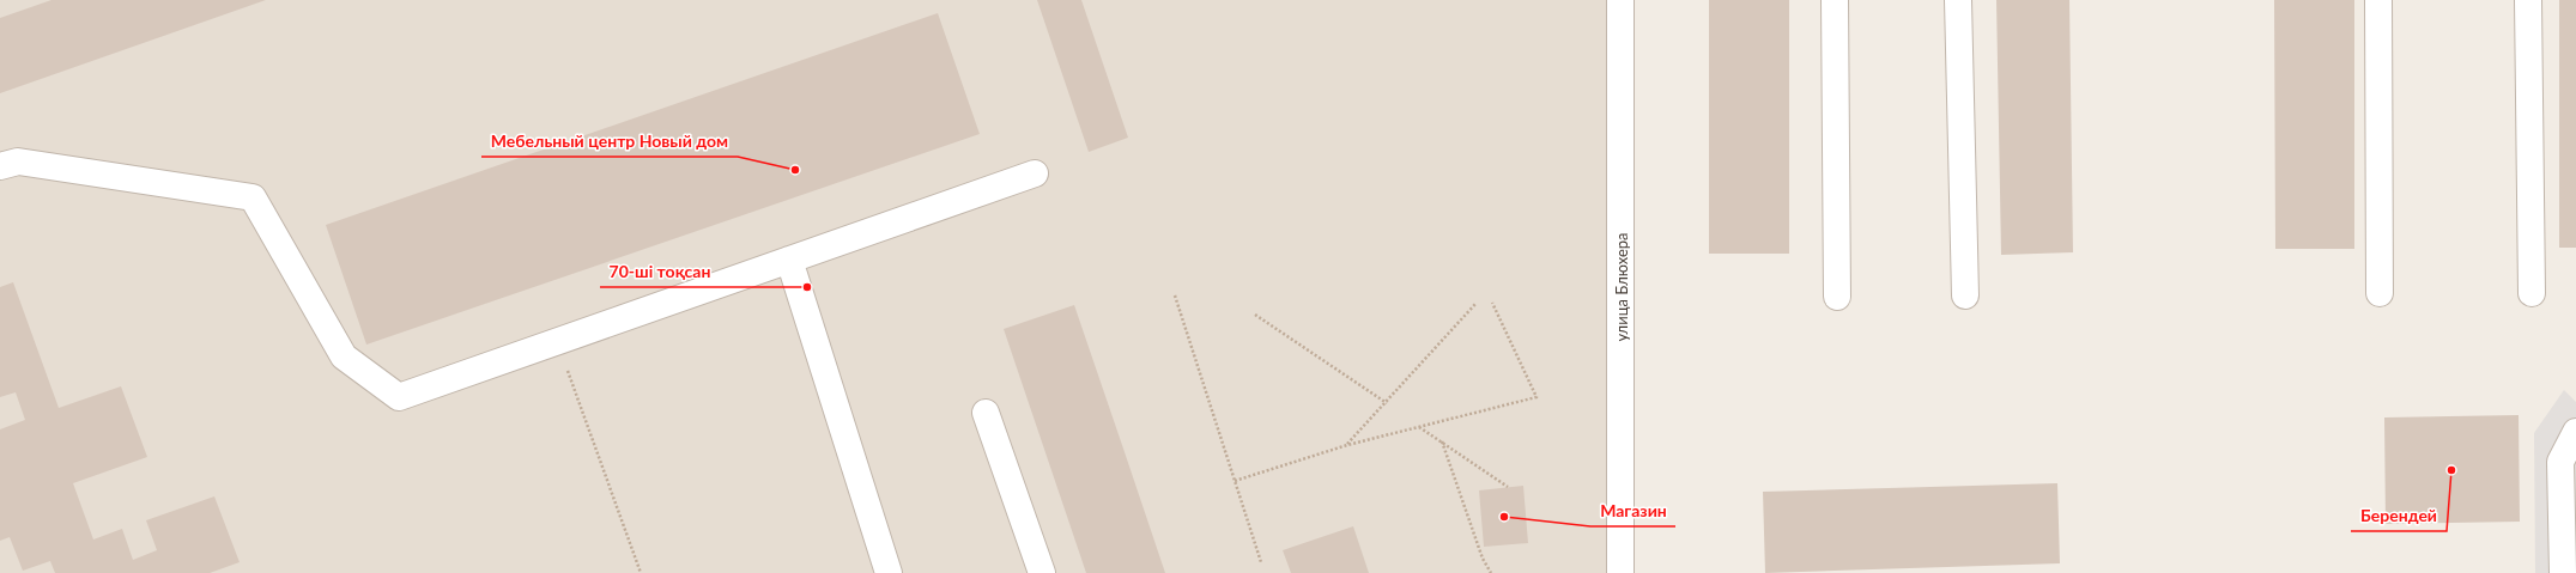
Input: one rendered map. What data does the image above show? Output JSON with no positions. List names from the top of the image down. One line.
{"streets":{"street":["улица Блюхера"]},"places":["Мебельный центр Новый дом","70-ші тоқсан","Берендей","Магазин"]}
